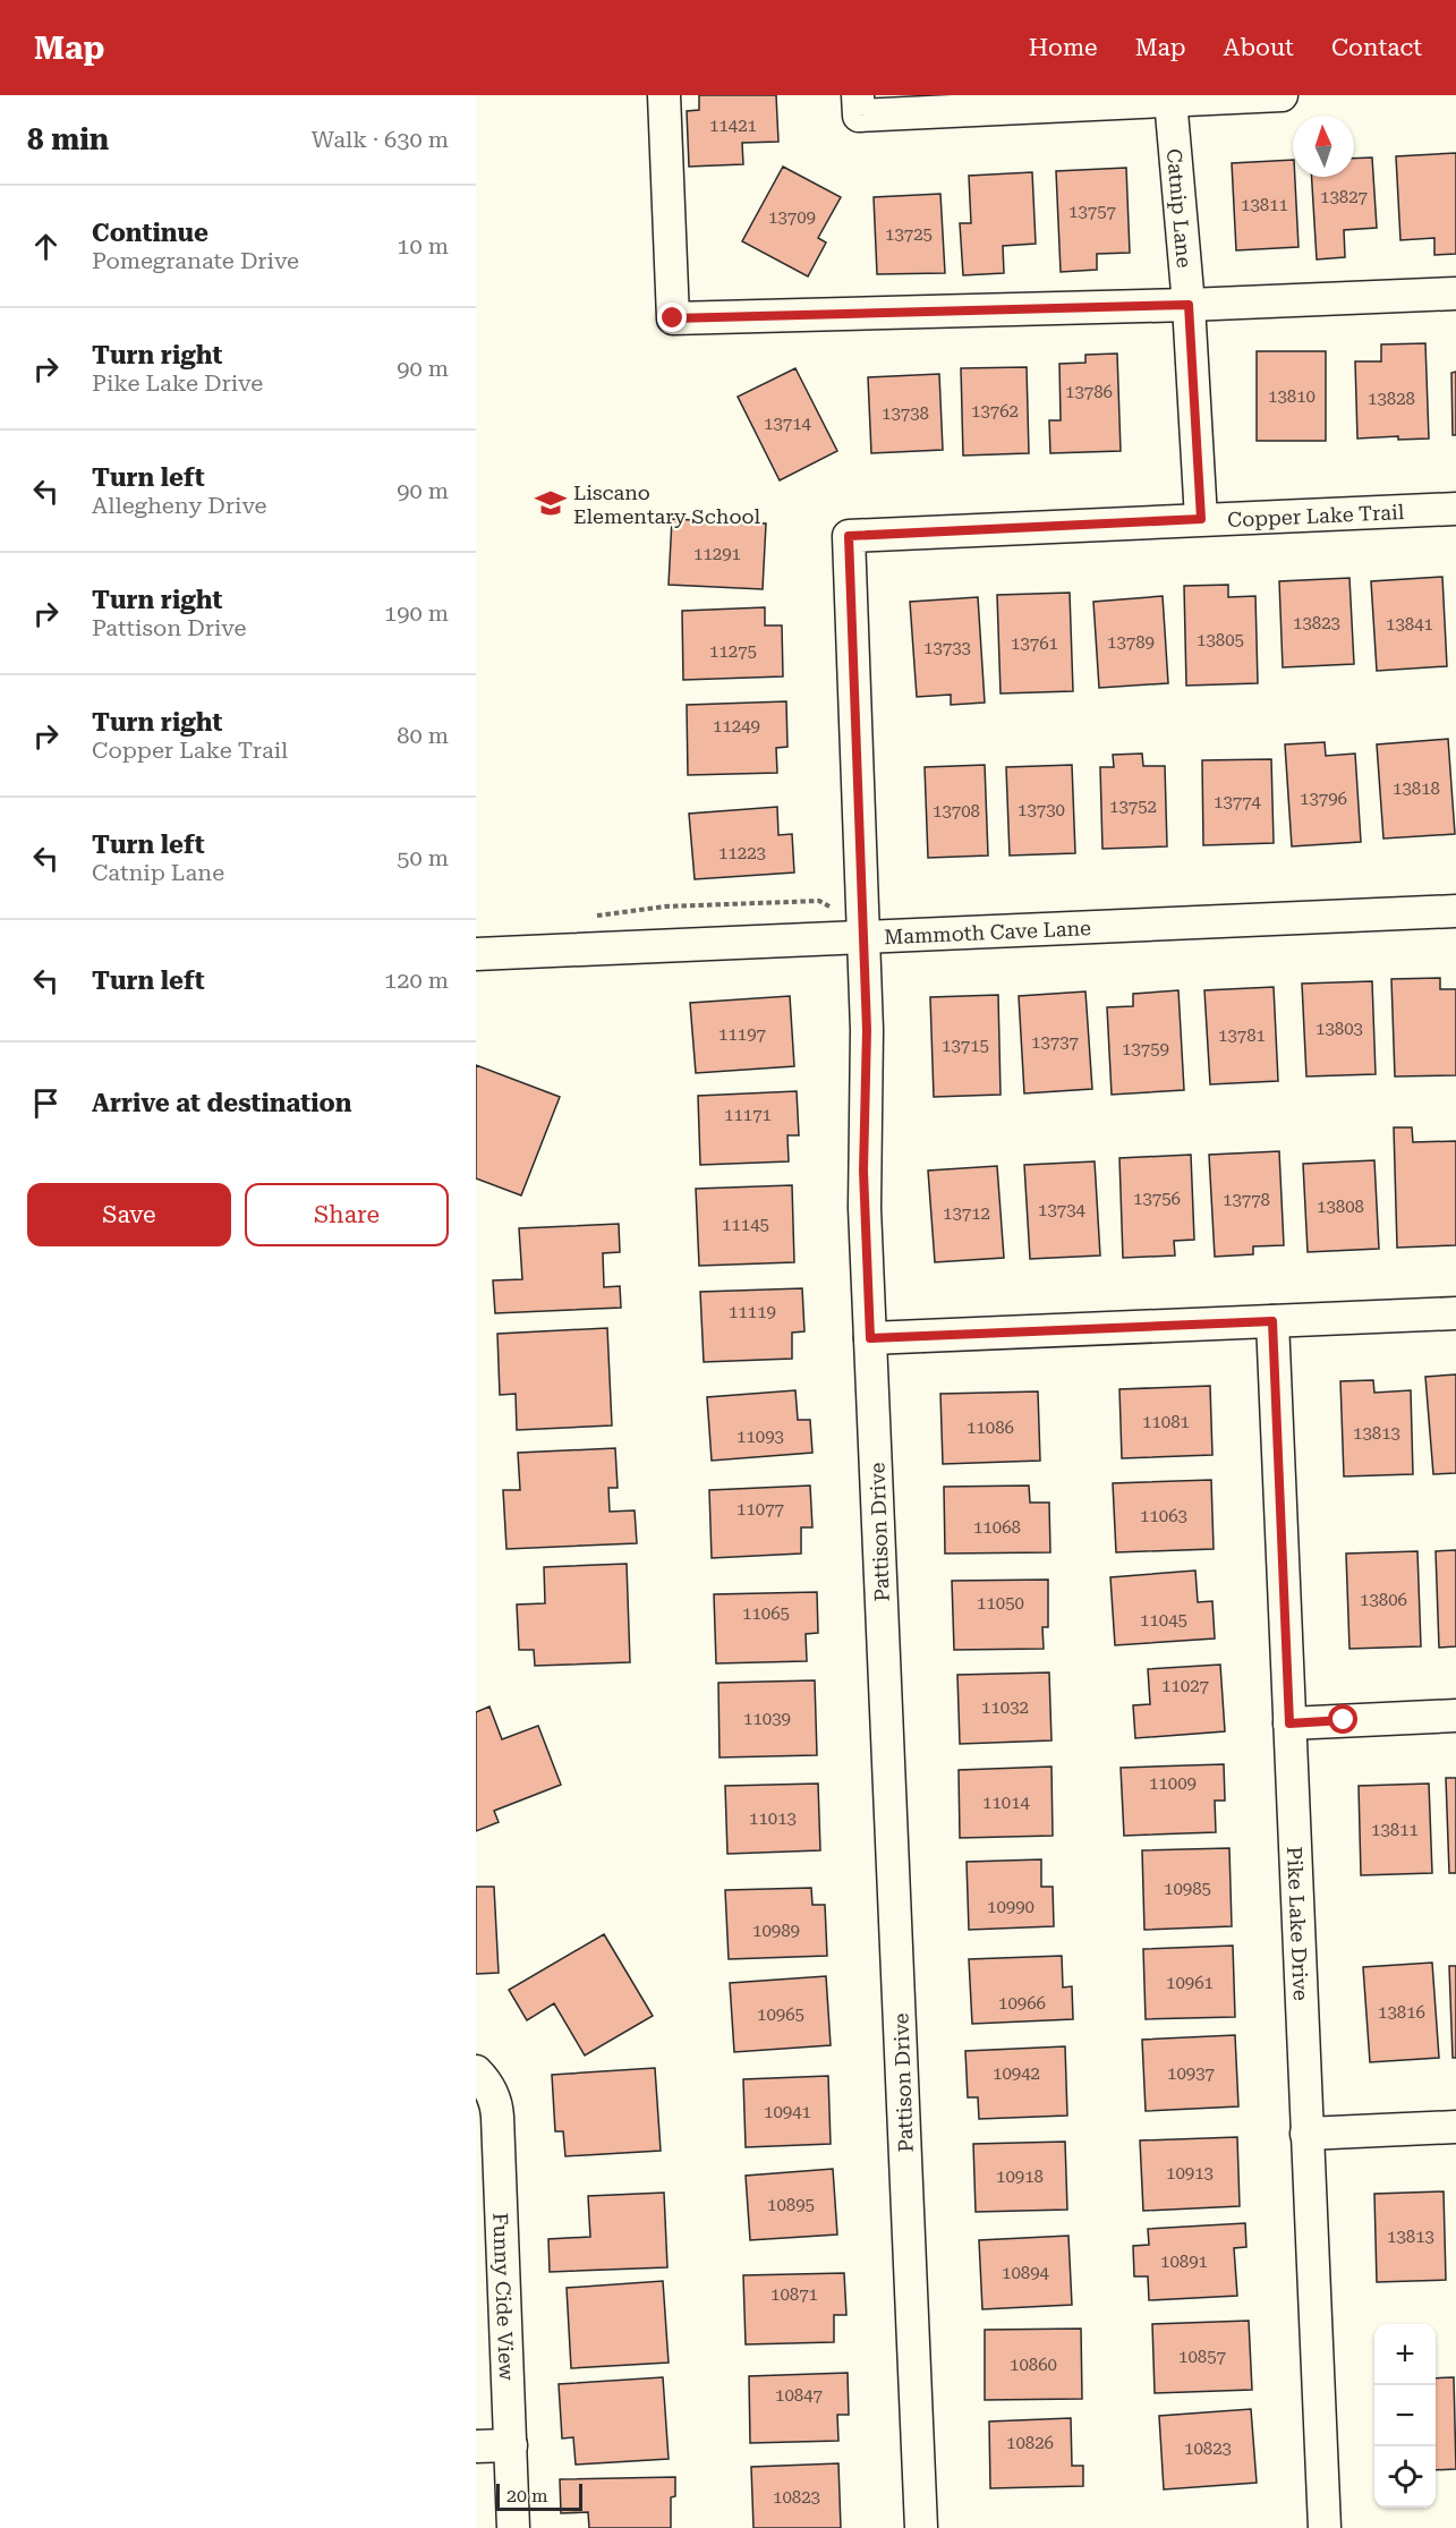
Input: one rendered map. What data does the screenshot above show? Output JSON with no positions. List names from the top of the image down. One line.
{"streets":{"street":["Catnip Lane","Copper Lake Trail","Mammoth Cave Lane","Pattison Drive","Pike Lake Drive","Funny Cide View"]},"crossings":[["Catnip Lane","Copper Lake Trail"],["Copper Lake Trail","Pattison Drive"],["Mammoth Cave Lane","Pattison Drive"]],"places":{"school or university":["Liscano Elementary School"]},"house_numbers":["11421","13827","13811","13757","13709","13725","13786","13810","13828","13762","13738","13714","11291","13823","13841","13805","13789","13761","13733","11275","11249","13818","13796","13774","13752","13730","13708","11223","13803","11197","13781","13737","13715","13759","11171","13756","13778","13808","13734","13712","11145","11119","11081","11086","13813","11093","11077","11063","11068","13806","11050","11065","11045","11027","11032","11039","11009","11014","11013","13811","10985","10990","10989","10961","10966","13816","10965","10942","10937","10941","10913","10918","10895","13813","10891","10894","10871","10857","10860","10847","10826","10823","10823"],"scale_bar":"20 m","north":"top","page":{"header":"Map","nav":["Home","Map","About","Contact"],"heading":["8 min","Walk · 630 m"],"list":[["Continue","Pomegranate Drive","10 m"],["Turn right","Pike Lake Drive","90 m"],["Turn left","Allegheny Drive","90 m"],["Turn right","Pattison Drive","190 m"],["Turn right","Copper Lake Trail","80 m"],["Turn left","Catnip Lane","50 m"],["Turn left","120 m"],"Arrive at destination"],"buttons":["Save","Share"],"map_buttons":["+","−"],"scale":"20 m"}}
